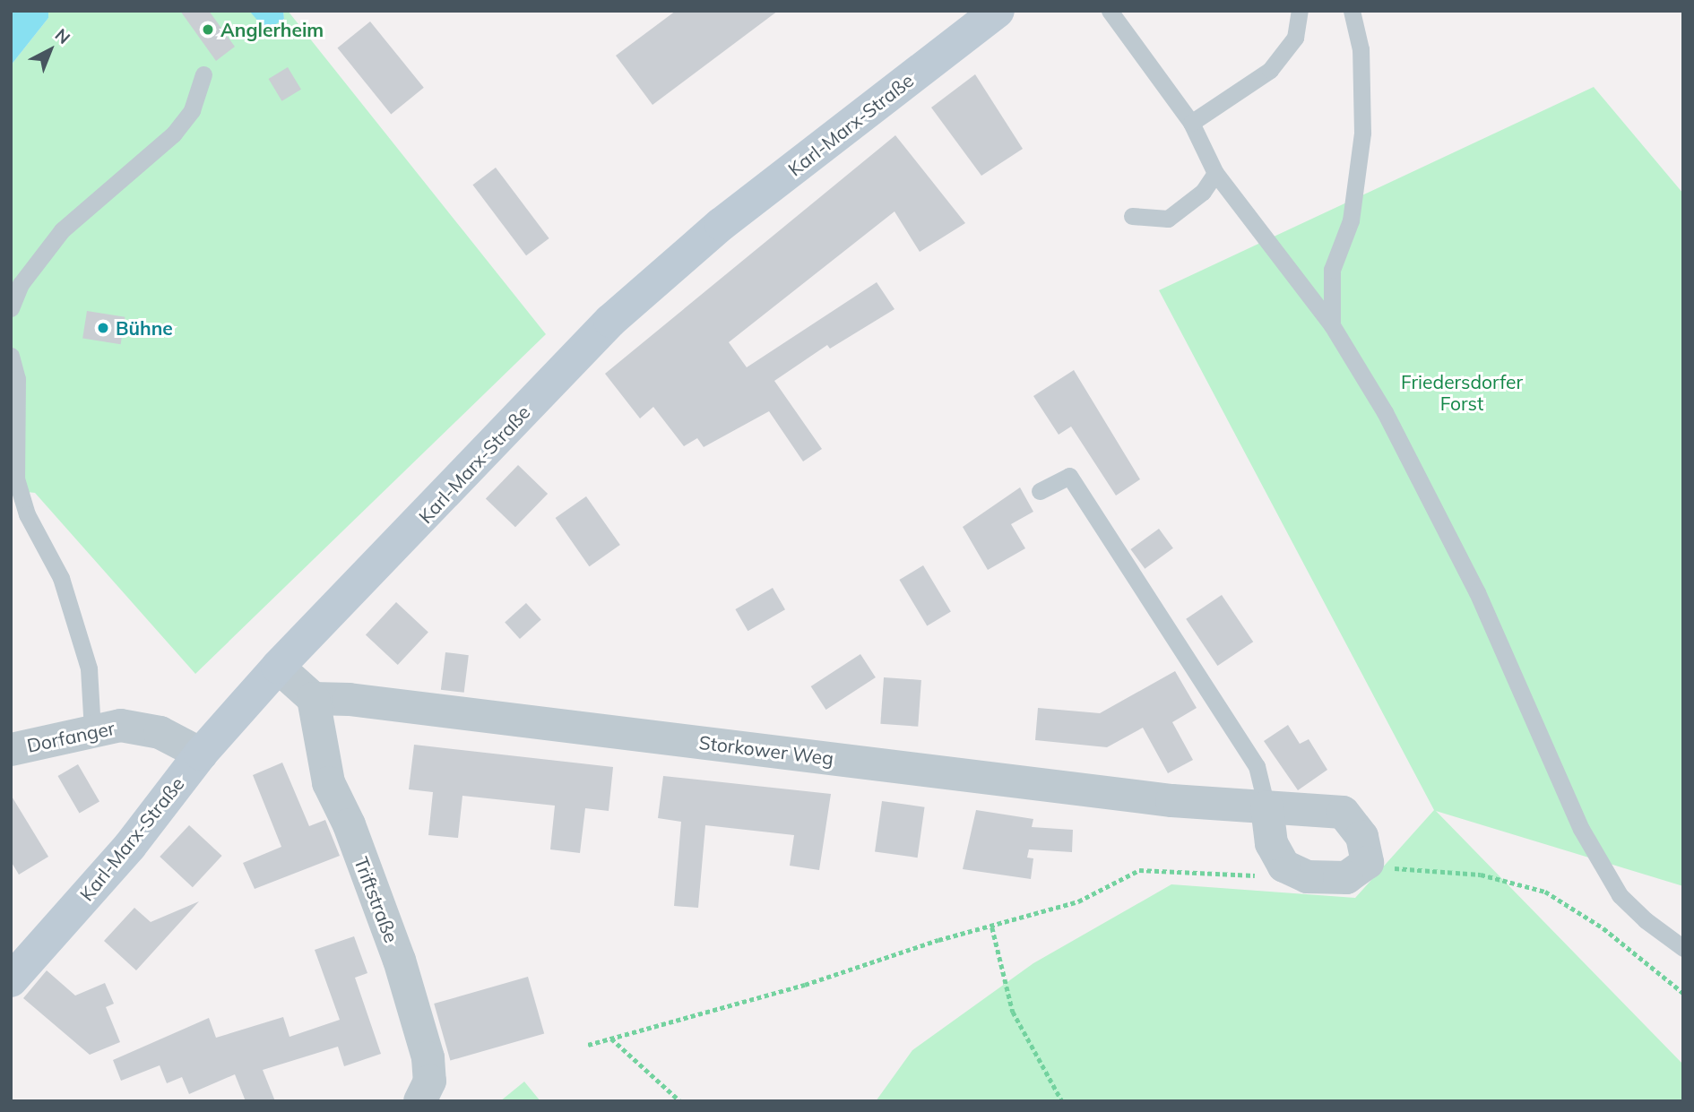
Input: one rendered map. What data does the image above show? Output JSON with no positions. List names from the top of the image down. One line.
{"streets":{"street":["Karl-Marx-Straße","Dorfanger","Storkower Weg","Triftstraße"]},"crossings":[["Karl-Marx-Straße","Dorfanger"],["Storkower Weg","Triftstraße"]],"parks":["Friedersdorfer Forst"],"places":["Anglerheim","Bühne"],"north":"top right"}
